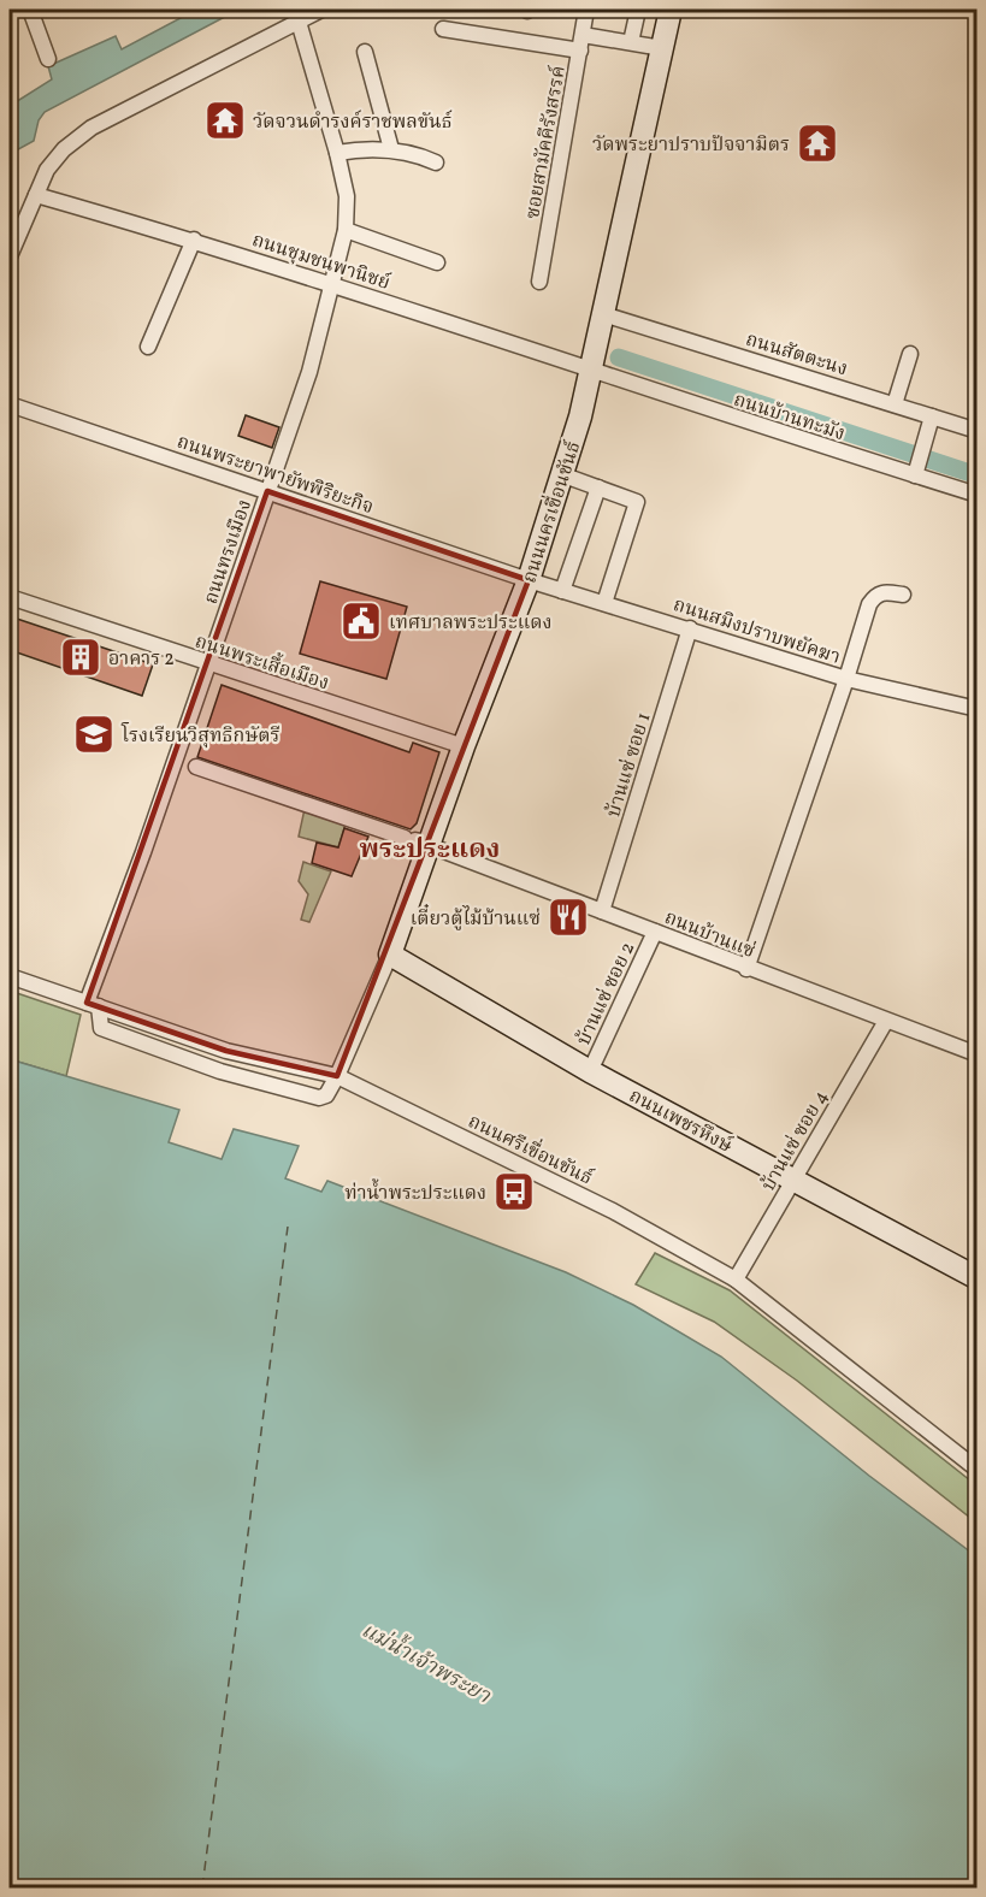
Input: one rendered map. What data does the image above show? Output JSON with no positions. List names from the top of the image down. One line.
{"streets":{"main road":["ถนนนครเขื่อนขันธ์","ถนนเพชรหึงษ์"],"street":["ซอยสามัคคีรังสรรค์","ถนนชุมชนพานิชย์","ถนนสัตตะนง","ถนนบ้านทะมัง","ถนนพระยาพายัพพิริยะกิจ","ถนนทรงเมือง","ถนนสมิงปราบพยัคฆา","ถนนพระเสื้อเมือง","บ้านแซ่ ซอย 1","ถนนบ้านแซ่","บ้านแซ่ ซอย 2","บ้านแซ่ ซอย 4","ถนนศรีเขื่อนขันธ์"]},"crossings":[["ถนนชุมชนพานิชย์","ถนนบ้านทะมัง"],["ถนนชุมชนพานิชย์","ถนนนครเขื่อนขันธ์"],["ถนนชุมชนพานิชย์","ถนนทรงเมือง"],["ถนนสัตตะนง","ถนนนครเขื่อนขันธ์"],["ถนนบ้านทะมัง","ถนนนครเขื่อนขันธ์"],["ถนนพระยาพายัพพิริยะกิจ","ถนนนครเขื่อนขันธ์"],["ถนนพระยาพายัพพิริยะกิจ","ถนนทรงเมือง"],["ถนนพระยาพายัพพิริยะกิจ","ถนนสมิงปราบพยัคฆา"],["ถนนนครเขื่อนขันธ์","ถนนสมิงปราบพยัคฆา"],["ถนนนครเขื่อนขันธ์","ถนนพระเสื้อเมือง"],["ถนนนครเขื่อนขันธ์","ถนนบ้านแซ่"],["ถนนนครเขื่อนขันธ์","ถนนเพชรหึงษ์"],["ถนนนครเขื่อนขันธ์","ถนนศรีเขื่อนขันธ์"],["ถนนทรงเมือง","ถนนพระเสื้อเมือง"],["ถนนทรงเมือง","ถนนศรีเขื่อนขันธ์"],["ถนนสมิงปราบพยัคฆา","บ้านแซ่ ซอย 1"],["ถนนสมิงปราบพยัคฆา","ถนนบ้านแซ่"],["บ้านแซ่ ซอย 1","ถนนบ้านแซ่"],["ถนนบ้านแซ่","บ้านแซ่ ซอย 2"],["ถนนบ้านแซ่","บ้านแซ่ ซอย 4"],["บ้านแซ่ ซอย 2","ถนนเพชรหึงษ์"],["ถนนเพชรหึงษ์","บ้านแซ่ ซอย 4"],["บ้านแซ่ ซอย 4","ถนนศรีเขื่อนขันธ์"]],"districts":["พระประแดง"],"water":["แม่น้ำเจ้าพระยา"],"places":{"temple":["วัดจวนดำรงค์ราชพลขันธ์","วัดพระยาปราบปัจจามิตร"],"public building":["เทศบาลพระประแดง"],"building":["อาคาร 2"],"school or university":["โรงเรียนวิสุทธิกษัตรี"],"restaurant":["เตี๋ยวตู้ไม้บ้านแซ่"],"bus stop":["ท่าน้ำพระประแดง"]}}
